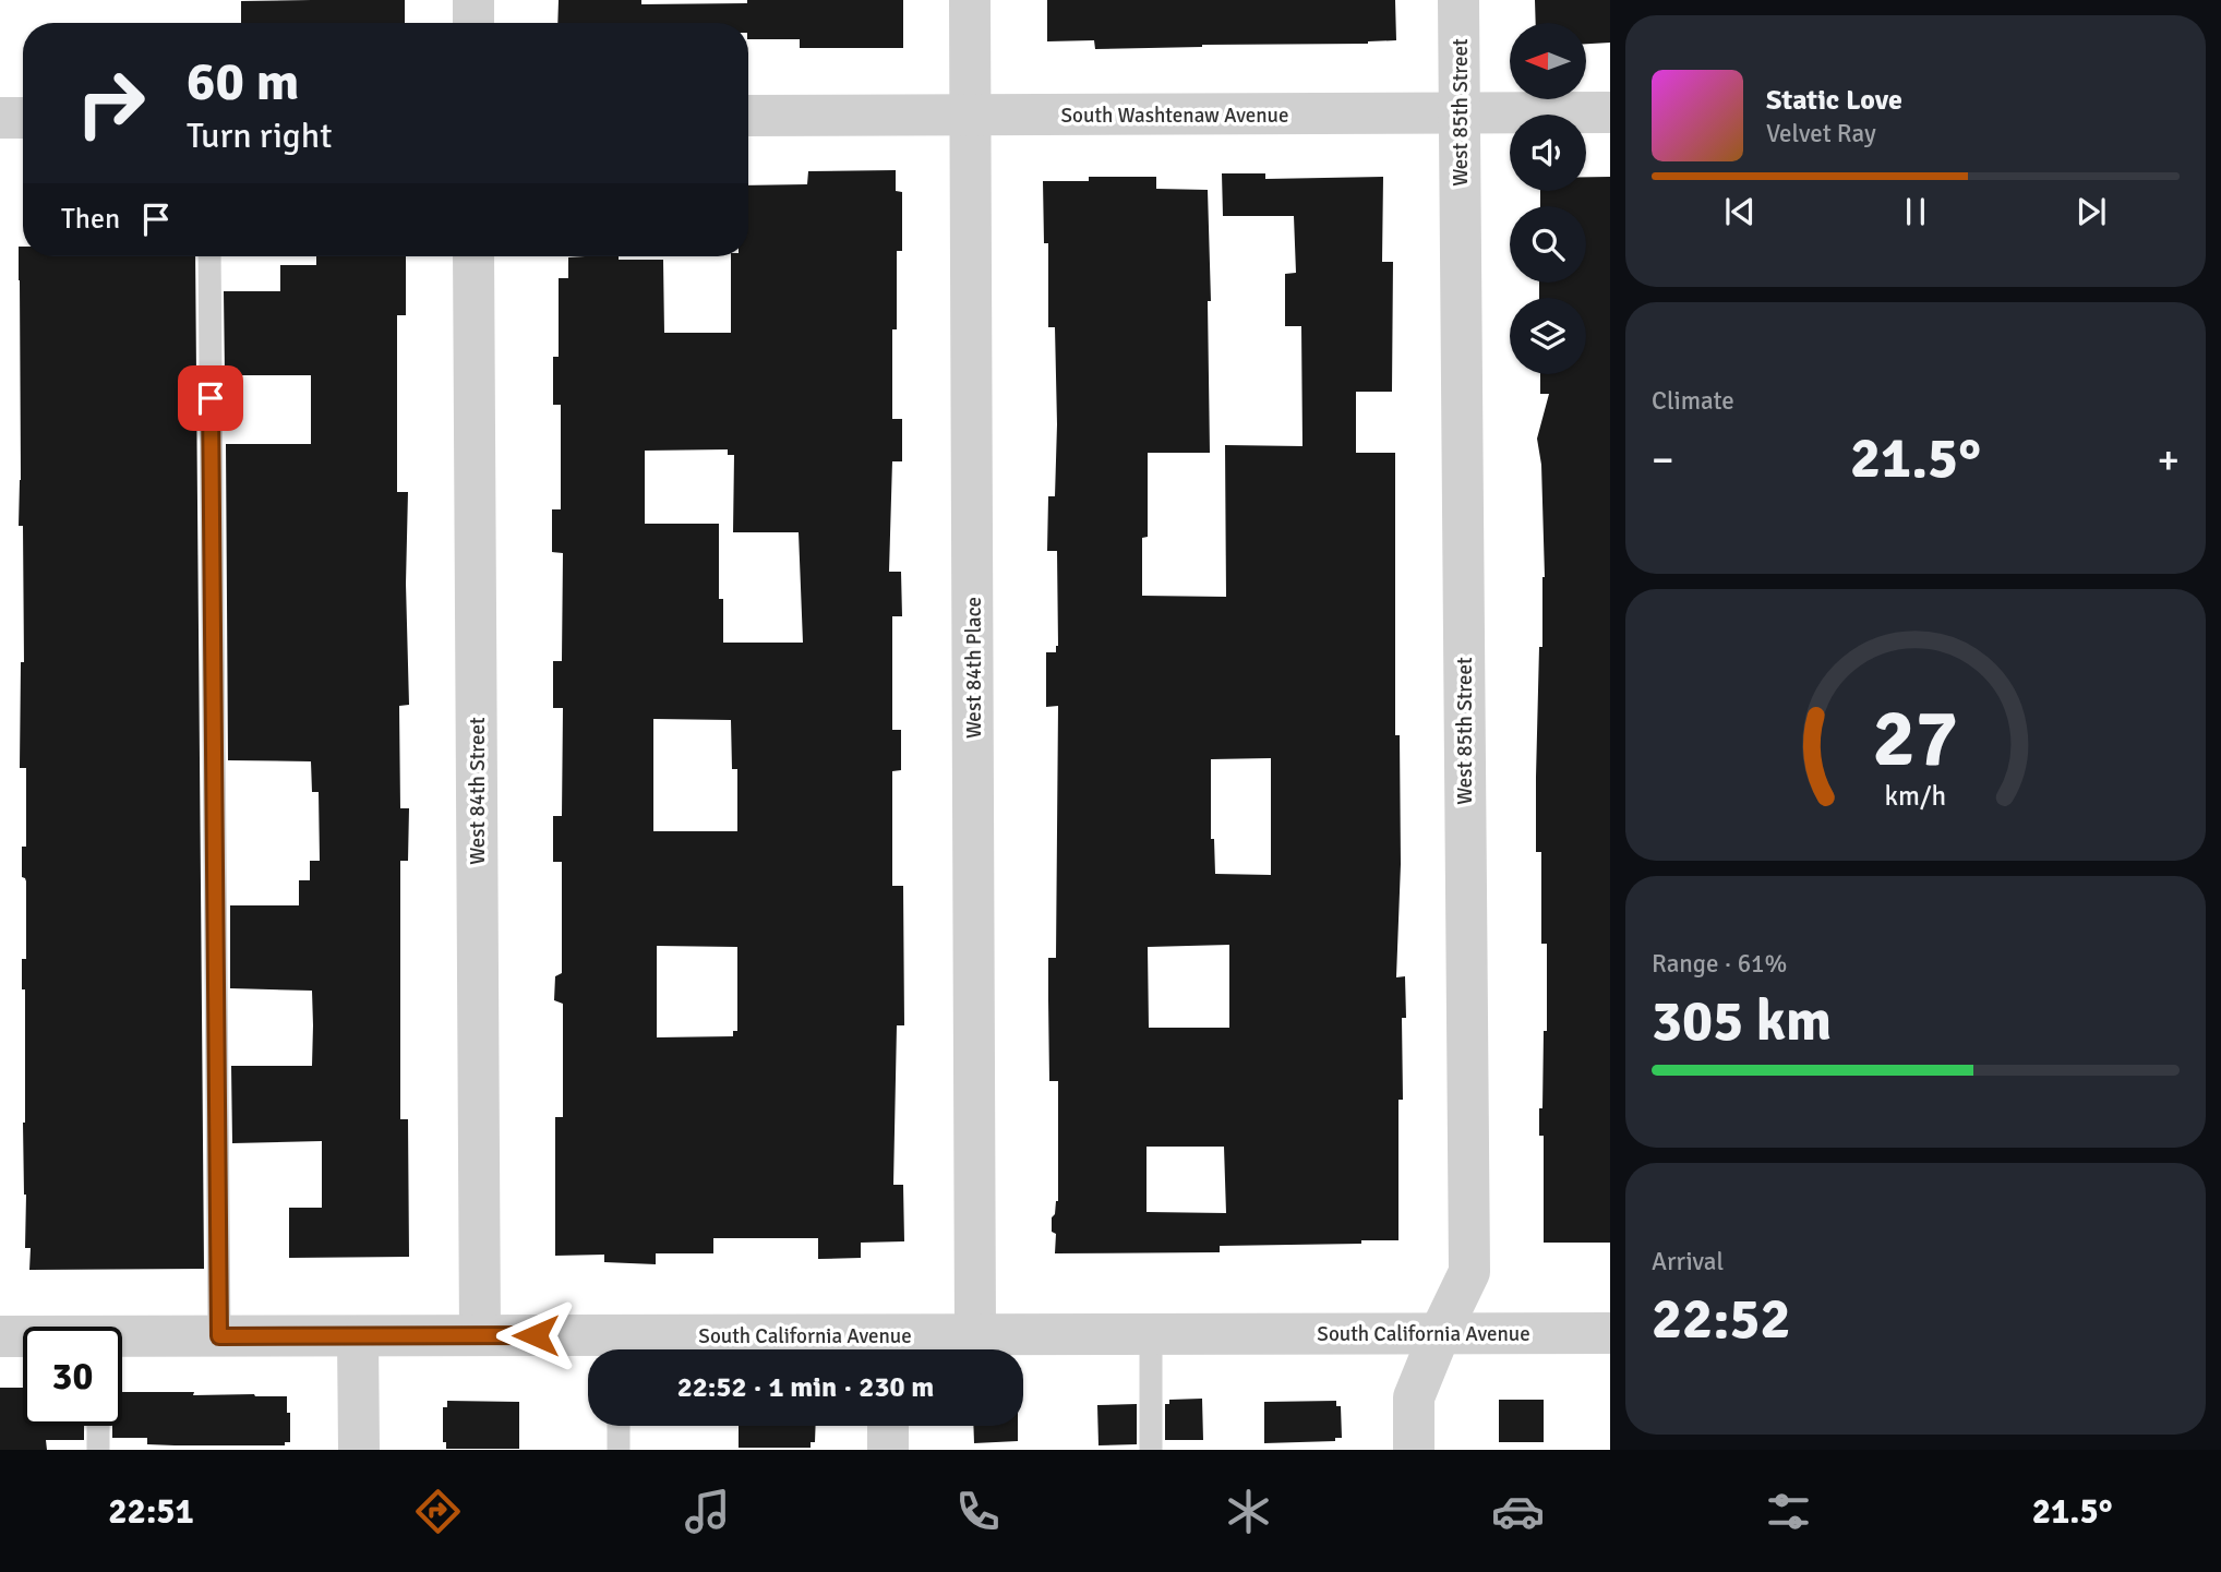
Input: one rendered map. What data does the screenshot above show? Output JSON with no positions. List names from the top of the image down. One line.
{"streets":{"street":["West 85th Street","South Washtenaw Avenue","West 84th Place","West 84th Street","South California Avenue"]},"crossings":[["West 85th Street","South Washtenaw Avenue"],["West 85th Street","South California Avenue"],["South Washtenaw Avenue","West 84th Place"],["West 84th Place","South California Avenue"],["West 84th Street","South California Avenue"]],"north":"left","page":{"turn":["60 m","Turn right"],"song":["Static Love","Velvet Ray"],"then":"Then","tile":["Climate",["Range · 61%","305 km"],["Arrival","22:52"]],"heat":["−","21.5°","+"],"limit":"30","trip":"22:52 · 1 min · 230 m","tabs":["22:51","21.5°"],"gauge":["27","km/h"]}}
